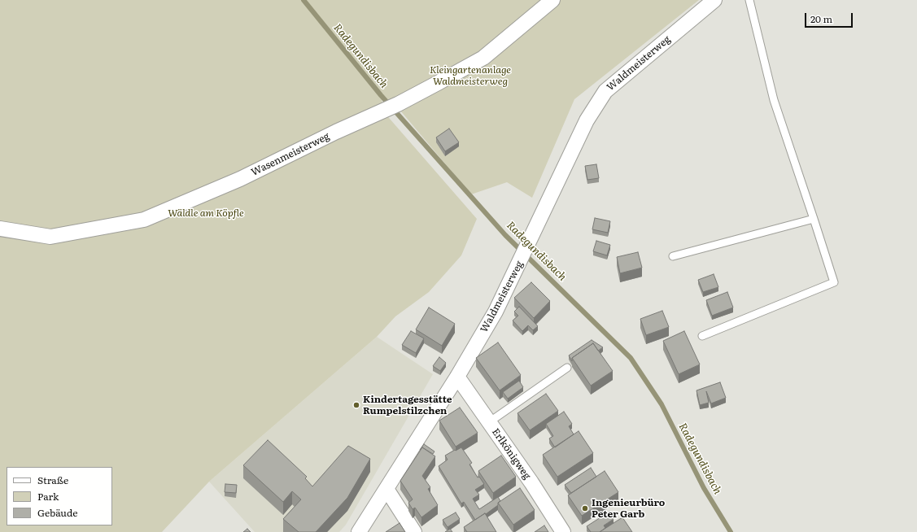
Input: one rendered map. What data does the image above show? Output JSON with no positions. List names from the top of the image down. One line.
{"streets":{"street":["Waldmeisterweg","Wasenmeisterweg","Erlkönigweg"]},"crossings":[["Waldmeisterweg","Erlkönigweg"]],"water":["Radegundisbach"],"parks":["Kleingartenanlage Waldmeisterweg","Wäldle am Köpfle"],"places":["Kindertagesstätte Rumpelstilzchen","Ingenieurbüro Peter Garb"],"legend":["Straße","Park","Gebäude"],"scale_bar":"20 m"}
